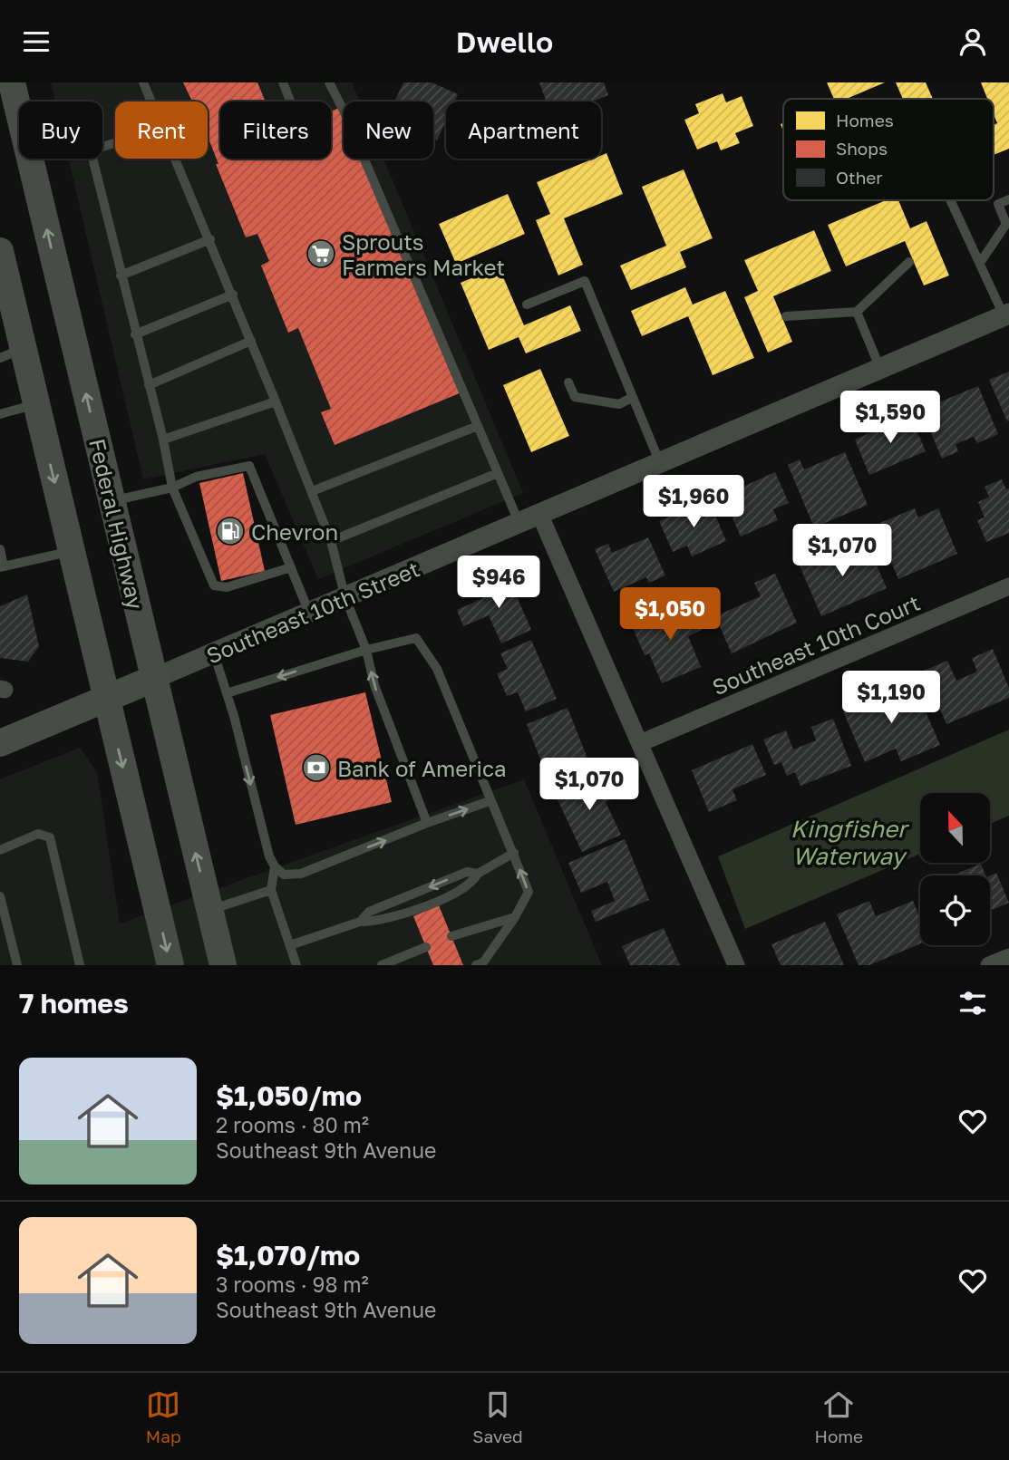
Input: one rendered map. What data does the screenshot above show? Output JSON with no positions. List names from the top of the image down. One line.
{"streets":{"main road":["Federal Highway","Southeast 10th Street"],"street":["Southeast 10th Court"]},"crossings":[["Federal Highway","Southeast 10th Street"]],"water":["Kingfisher Waterway"],"places":{"supermarket":["Sprouts Farmers Market"],"fuel station":["Chevron"],"bank":["Bank of America"]},"legend":["Homes","Shops","Other"],"north":"top","page":{"header":"Dwello","chip":["Buy","Rent","Filters","New","Apartment"],"price":["$1,590","$1,960","$1,070","$946","$1,050","$1,190","$1,070"],"heading":"7 homes","list":[{"name":"$1,050/mo","note":"2 rooms · 80 m² · Southeast 9th Avenue"},{"name":"$1,070/mo","note":"3 rooms · 98 m² · Southeast 9th Avenue"}],"tabs":["Map","Saved","Home"]}}
